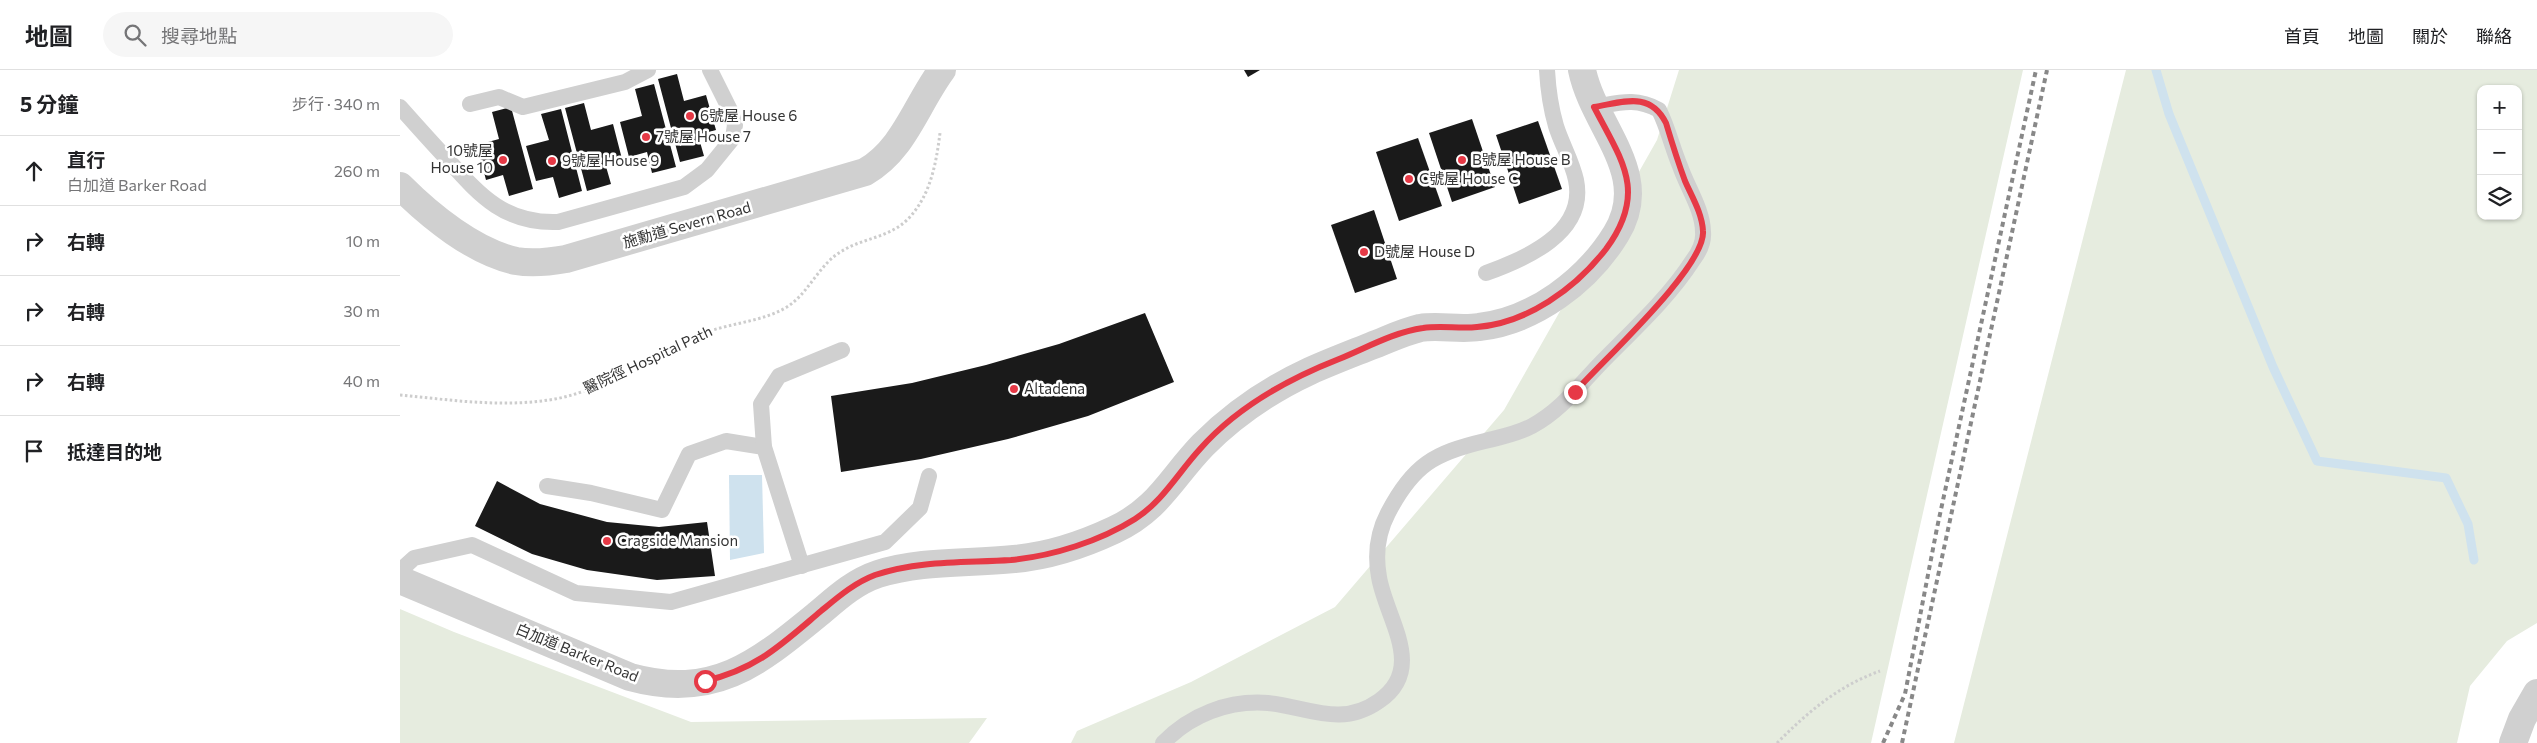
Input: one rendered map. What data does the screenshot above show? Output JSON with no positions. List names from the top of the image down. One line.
{"streets":{"street":["施勳道 Severn Road","白加道 Barker Road"],"path":["醫院徑 Hospital Path"]},"places":["6號屋 House 6","7號屋 House 7","10號屋 House 10","B號屋 House B","9號屋 House 9","C號屋 House C","D號屋 House D","Altadena","Cragside Mansion"],"page":{"header":"地圖","search":"搜尋地點","nav":["首頁","地圖","關於","聯絡"],"heading":["5 分鐘","步行 · 340 m"],"map_buttons":["+","−"],"list":[["直行","白加道 Barker Road","260 m"],["右轉","10 m"],["右轉","30 m"],["右轉","40 m"],"抵達目的地"]}}
